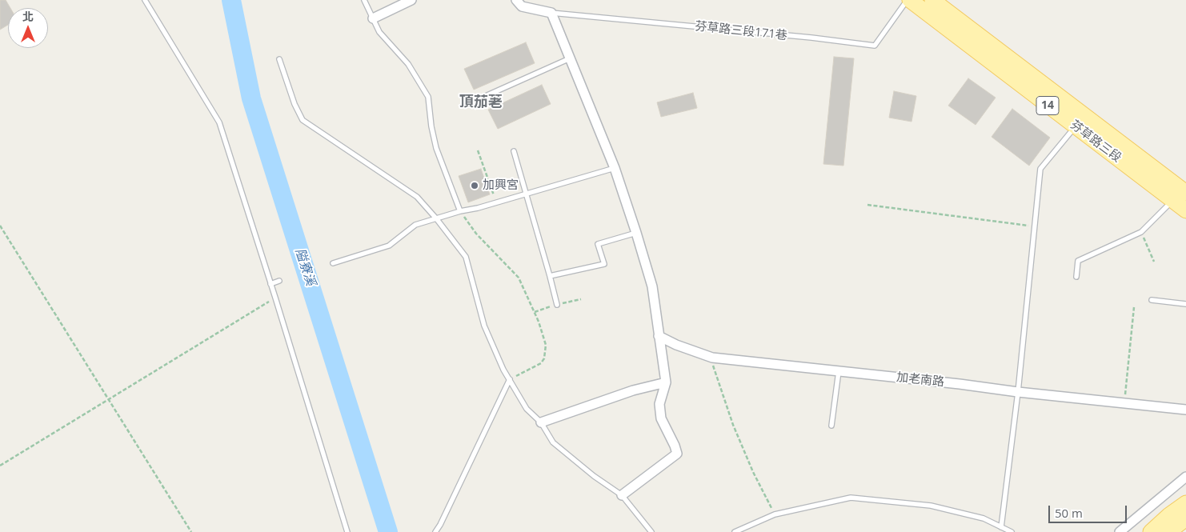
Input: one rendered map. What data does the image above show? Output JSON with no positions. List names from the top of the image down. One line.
{"streets":{"main road":["14","芬草路三段"],"street":["加老南路"],"lane":["芬草路三段171巷"]},"crossings":[["芬草路三段171巷","芬草路三段"]],"districts":["頂茄荖"],"water":["隘寮溪"],"places":["加興宮"],"scale_bar":"50 m","north":"top"}
